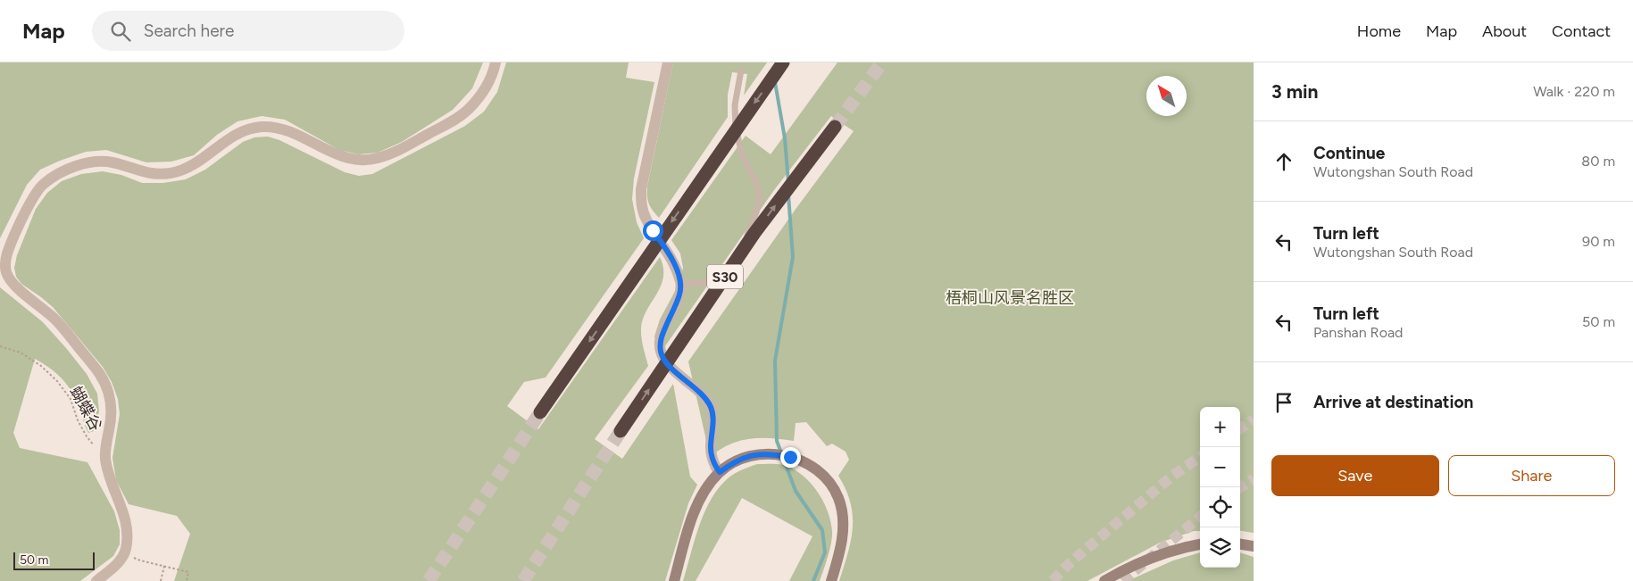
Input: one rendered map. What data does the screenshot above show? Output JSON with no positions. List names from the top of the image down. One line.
{"streets":{"highway":["S30"],"path":["蝴蝶谷"]},"parks":["梧桐山风景名胜区"],"scale_bar":"50 m","north":"top left","page":{"header":"Map","search":"Search here","nav":["Home","Map","About","Contact"],"heading":["3 min","Walk · 220 m"],"list":[["Continue","Wutongshan South Road","80 m"],["Turn left","Wutongshan South Road","90 m"],["Turn left","Panshan Road","50 m"],"Arrive at destination"],"map_buttons":["+","−"],"buttons":["Save","Share"],"scale":"50 m"}}
